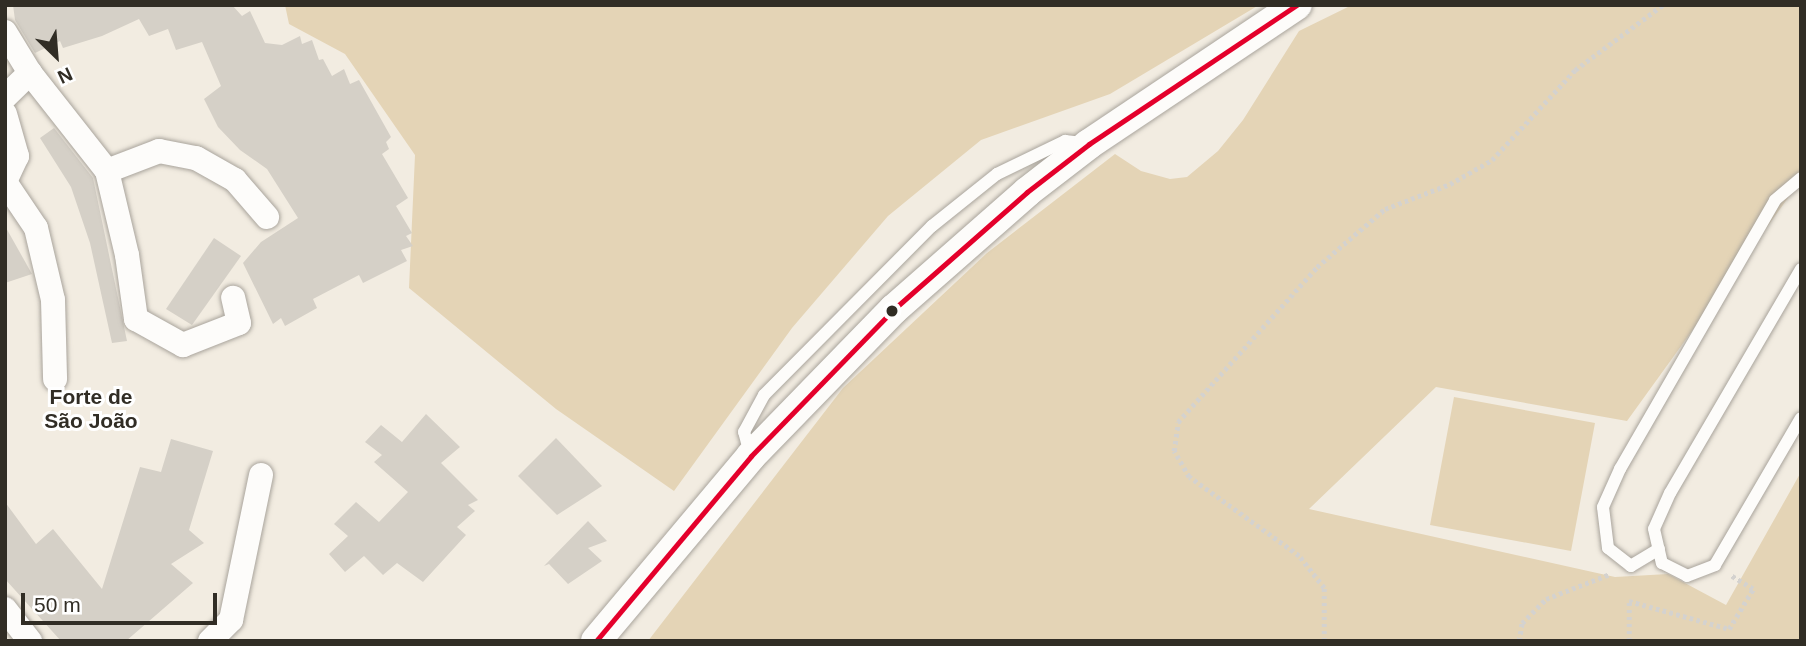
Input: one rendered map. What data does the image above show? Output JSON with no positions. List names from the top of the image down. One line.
{"districts":["Forte de São João"],"scale_bar":"50 m","north":"bottom right"}
